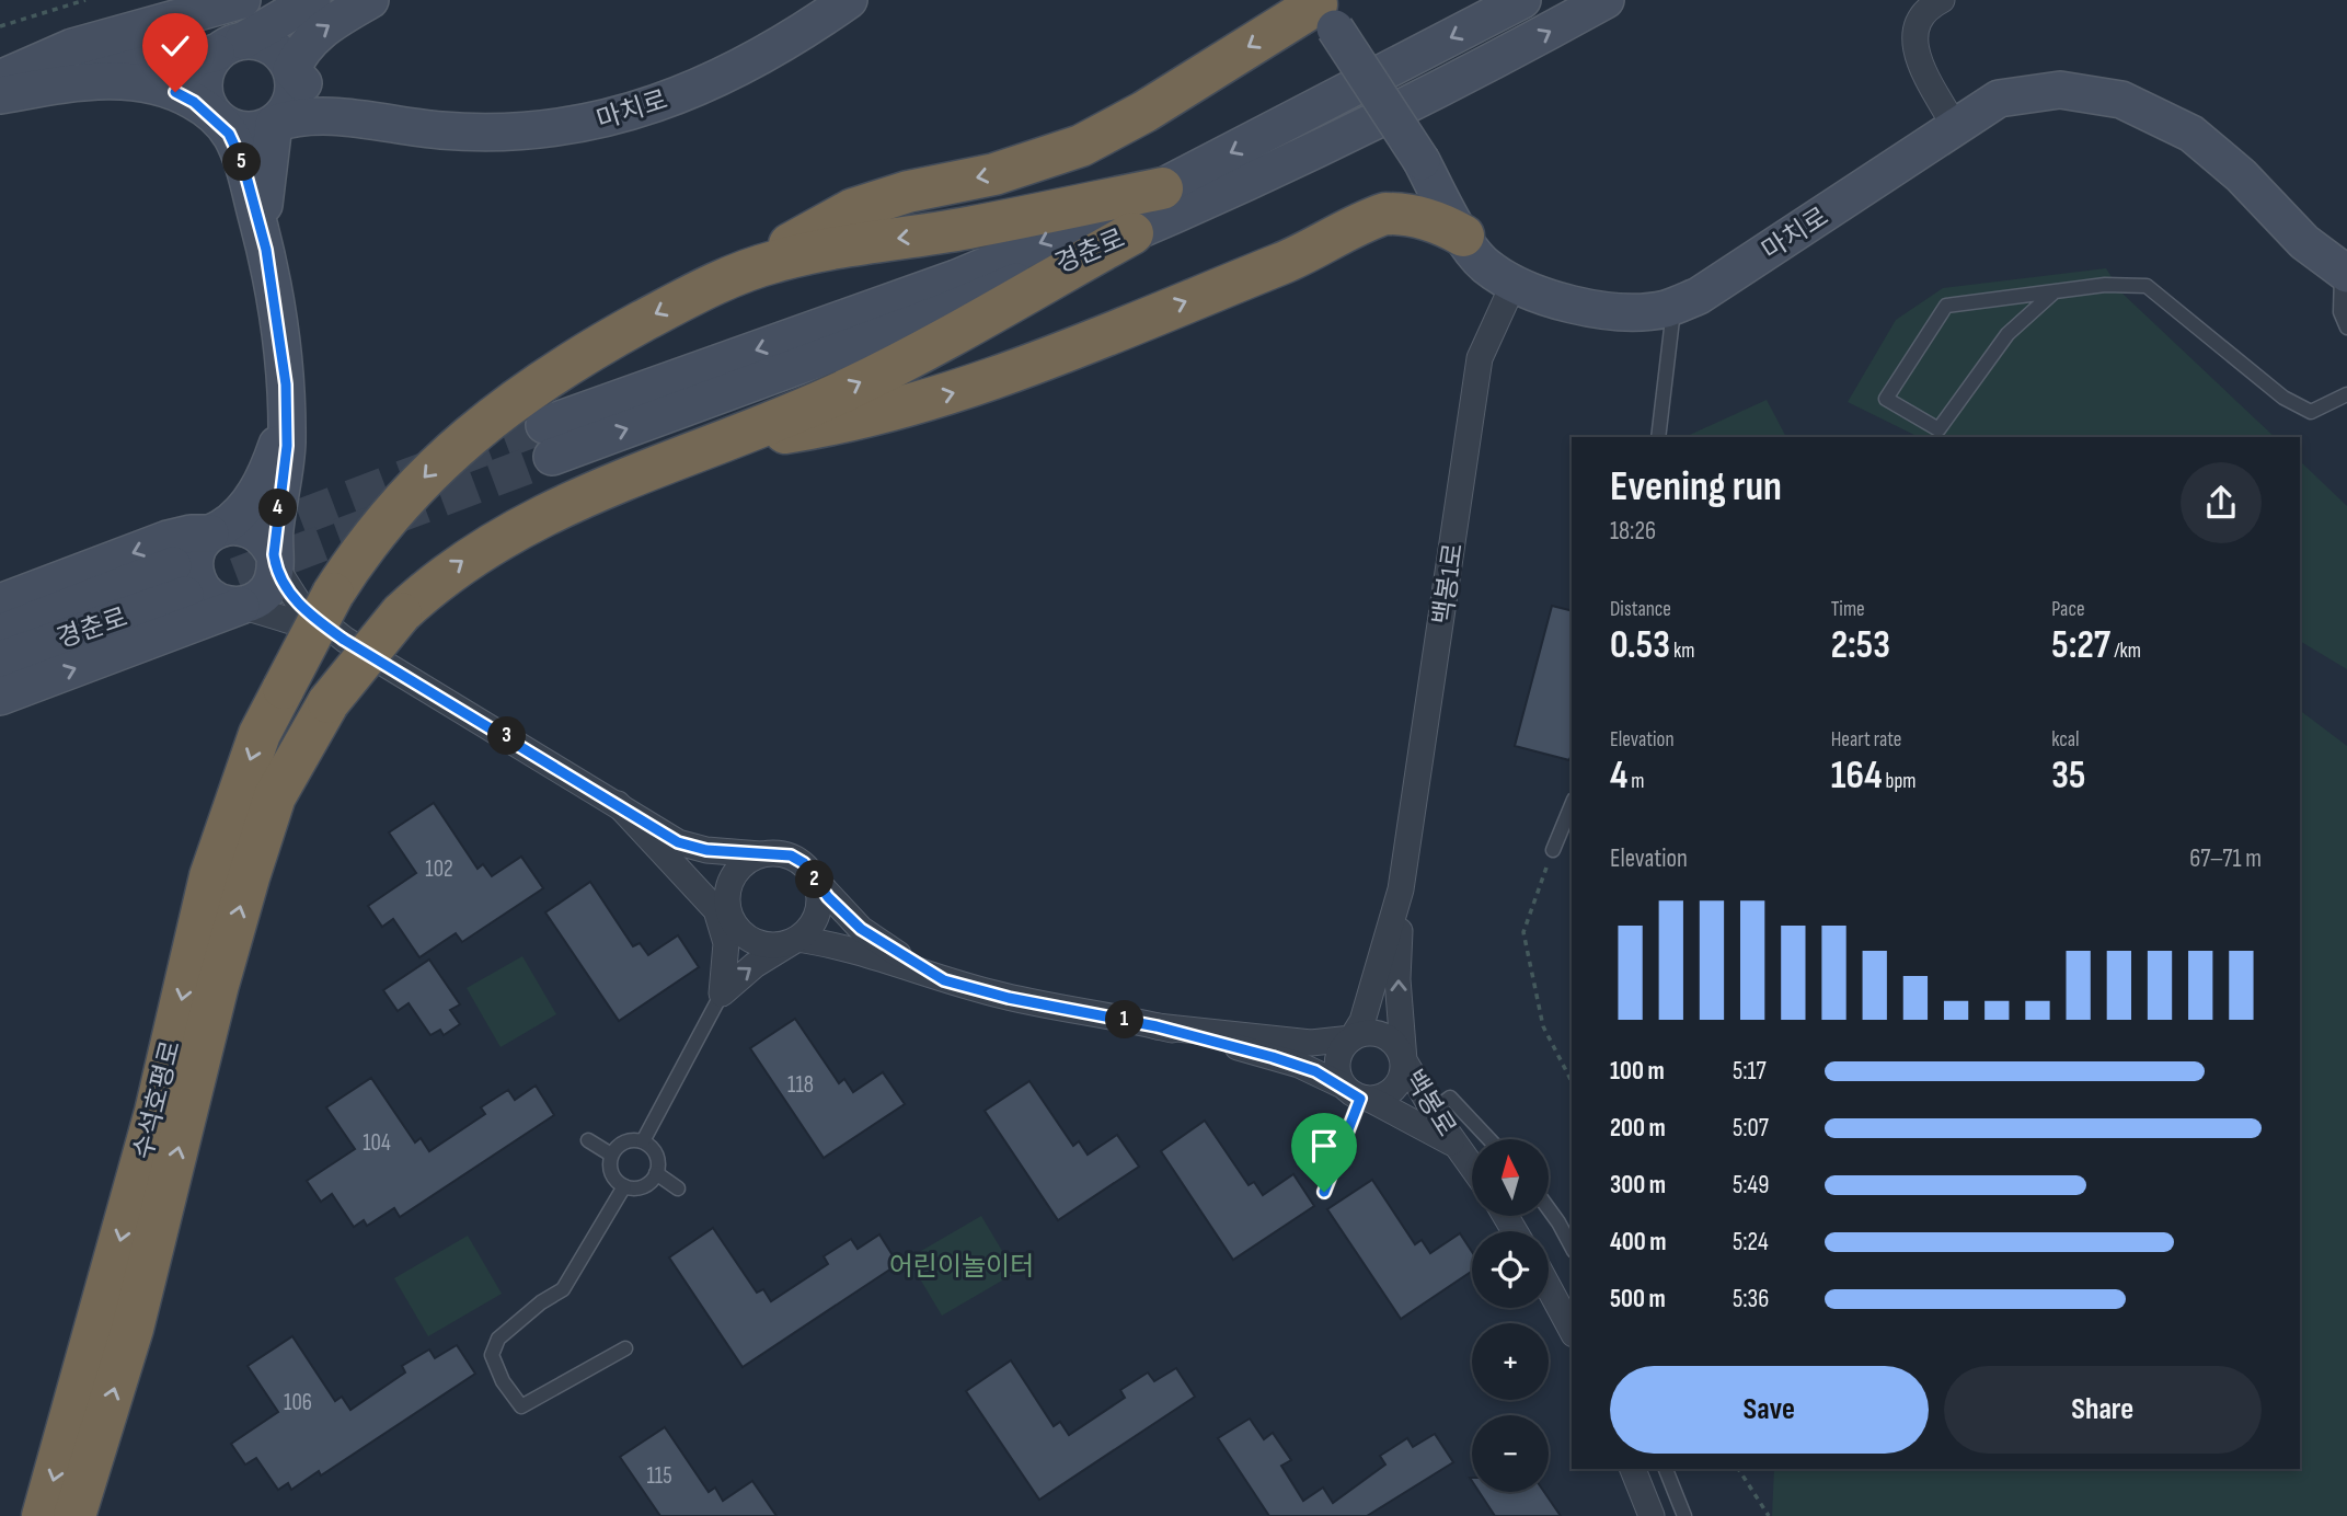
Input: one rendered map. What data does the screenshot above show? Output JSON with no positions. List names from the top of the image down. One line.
{"streets":{"highway":["수석호평로"],"street":["마치로","경춘로","백봉1로","백봉로"]},"crossings":[["마치로","백봉1로"],["백봉1로","백봉로"]],"parks":["어린이놀이터"],"house_numbers":["102","118","104","106","115"],"north":"top","page":{"pins":["5","4","3","2","1"],"heading":["Evening run","18:26"],"stats":[["Distance","0.53 km"],["Time","2:53"],["Pace","5:27 /km"],["Elevation","4 m"],["Heart rate","164 bpm"],["kcal","35"]],"chart":["Elevation","67–71 m"],"list":[{"name":"100 m","note":"5:17"},{"name":"200 m","note":"5:07"},{"name":"300 m","note":"5:49"},{"name":"400 m","note":"5:24"},{"name":"500 m","note":"5:36"}],"map_buttons":["+","−"],"buttons":["Save","Share"]}}
